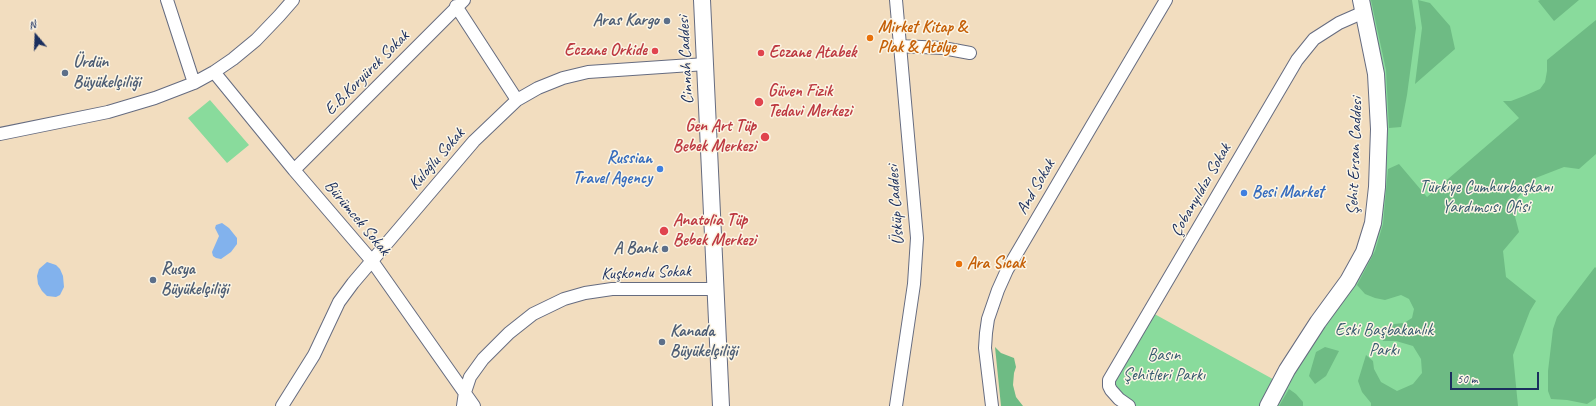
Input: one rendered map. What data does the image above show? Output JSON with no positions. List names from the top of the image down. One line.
{"streets":{"main road":["Cinnah Caddesi","Şehit Ersan Caddesi"],"street":["E.B.Koryürek Sokak","Kuloğlu Sokak","And Sokak","Çobanyıldızı Sokak","Üsküp Caddesi","Bürümcek Sokak","Kuşkondu Sokak"]},"crossings":[["Cinnah Caddesi","Kuloğlu Sokak"],["Cinnah Caddesi","Kuşkondu Sokak"],["E.B.Koryürek Sokak","Bürümcek Sokak"],["Şehit Ersan Caddesi","Çobanyıldızı Sokak"],["Kuloğlu Sokak","Bürümcek Sokak"],["Bürümcek Sokak","Kuşkondu Sokak"]],"parks":["Türkiye Cumhurbaşkanı Yardımcısı Ofisi","Eski Başbakanlık Parkı","Basın Şehitleri Parkı"],"places":["Aras Kargo","Mirket Kitap & Plak & Atölye","Eczane Orkide","Eczane Atabek","Ürdün Büyükelçiliği","Güven Fizik Tedavi Merkezi","Gen Art Tüp Bebek Merkezi","Russian Travel Agency","Besi Market","Anatolia Tüp Bebek Merkezi","A Bank","Ara Sıcak","Rusya Büyükelçiliği","Kanada Büyükelçiliği"],"scale_bar":"50 m","north":"top"}
